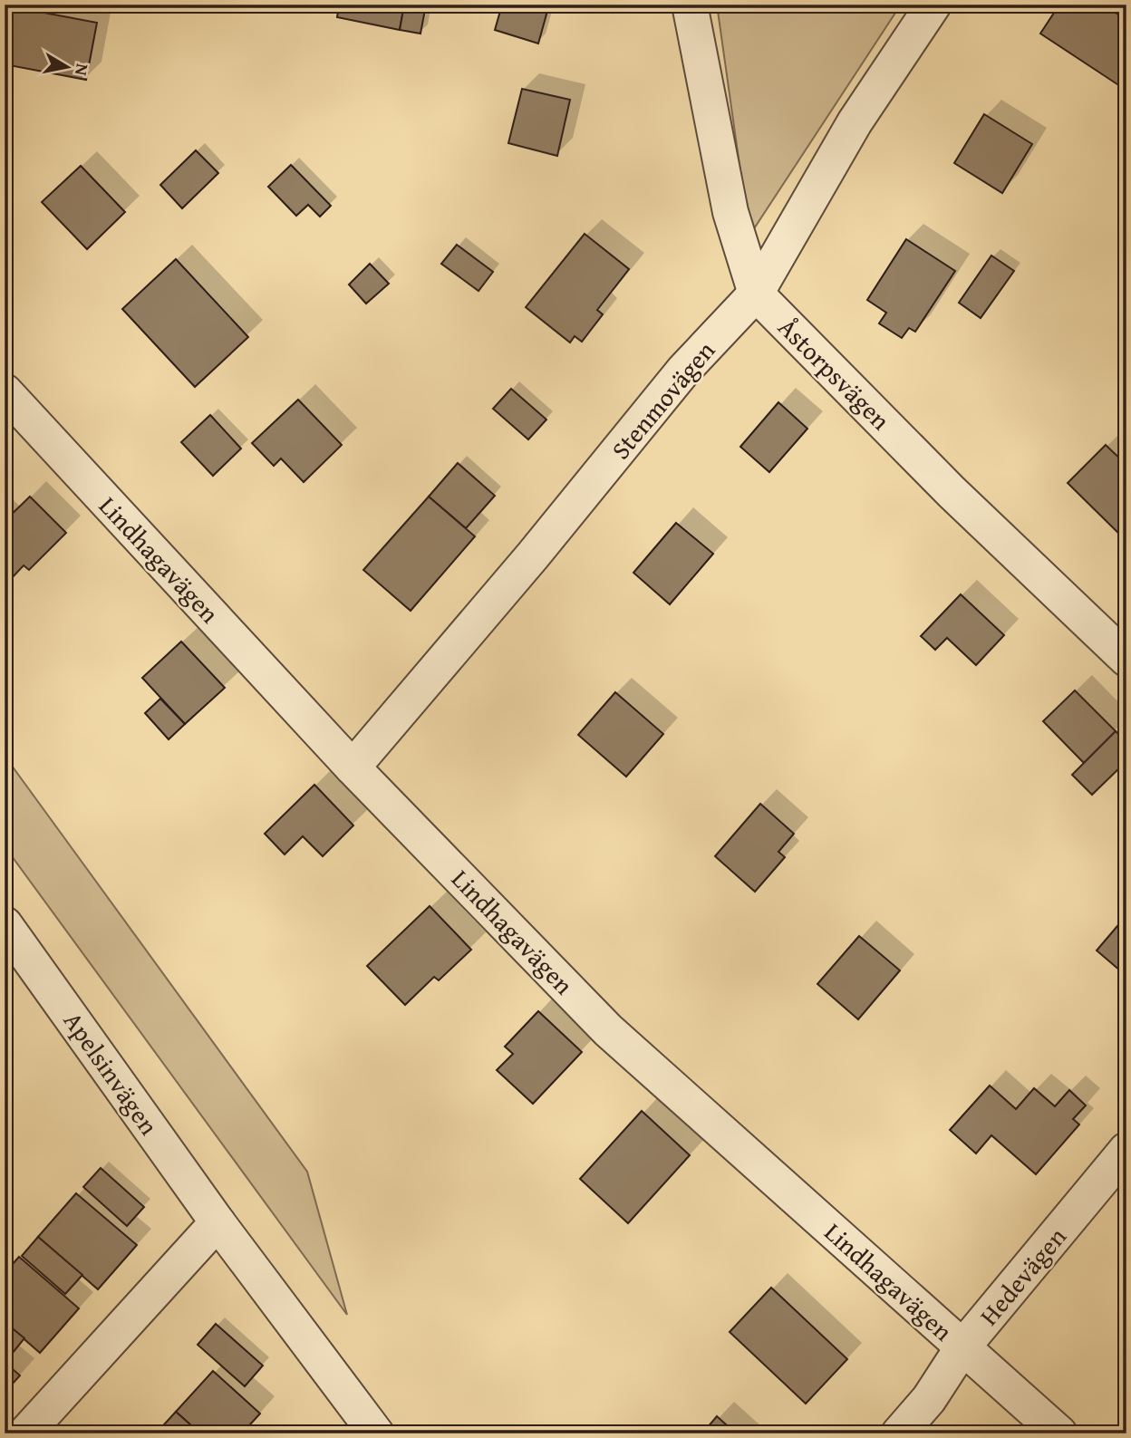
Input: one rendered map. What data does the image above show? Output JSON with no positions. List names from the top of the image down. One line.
{"streets":{"street":["Åstorpsvägen","Stenmovägen","Lindhagavägen","Apelsinvägen","Hedevägen"]},"crossings":[["Åstorpsvägen","Stenmovägen"],["Stenmovägen","Lindhagavägen"],["Lindhagavägen","Hedevägen"]],"north":"right"}
